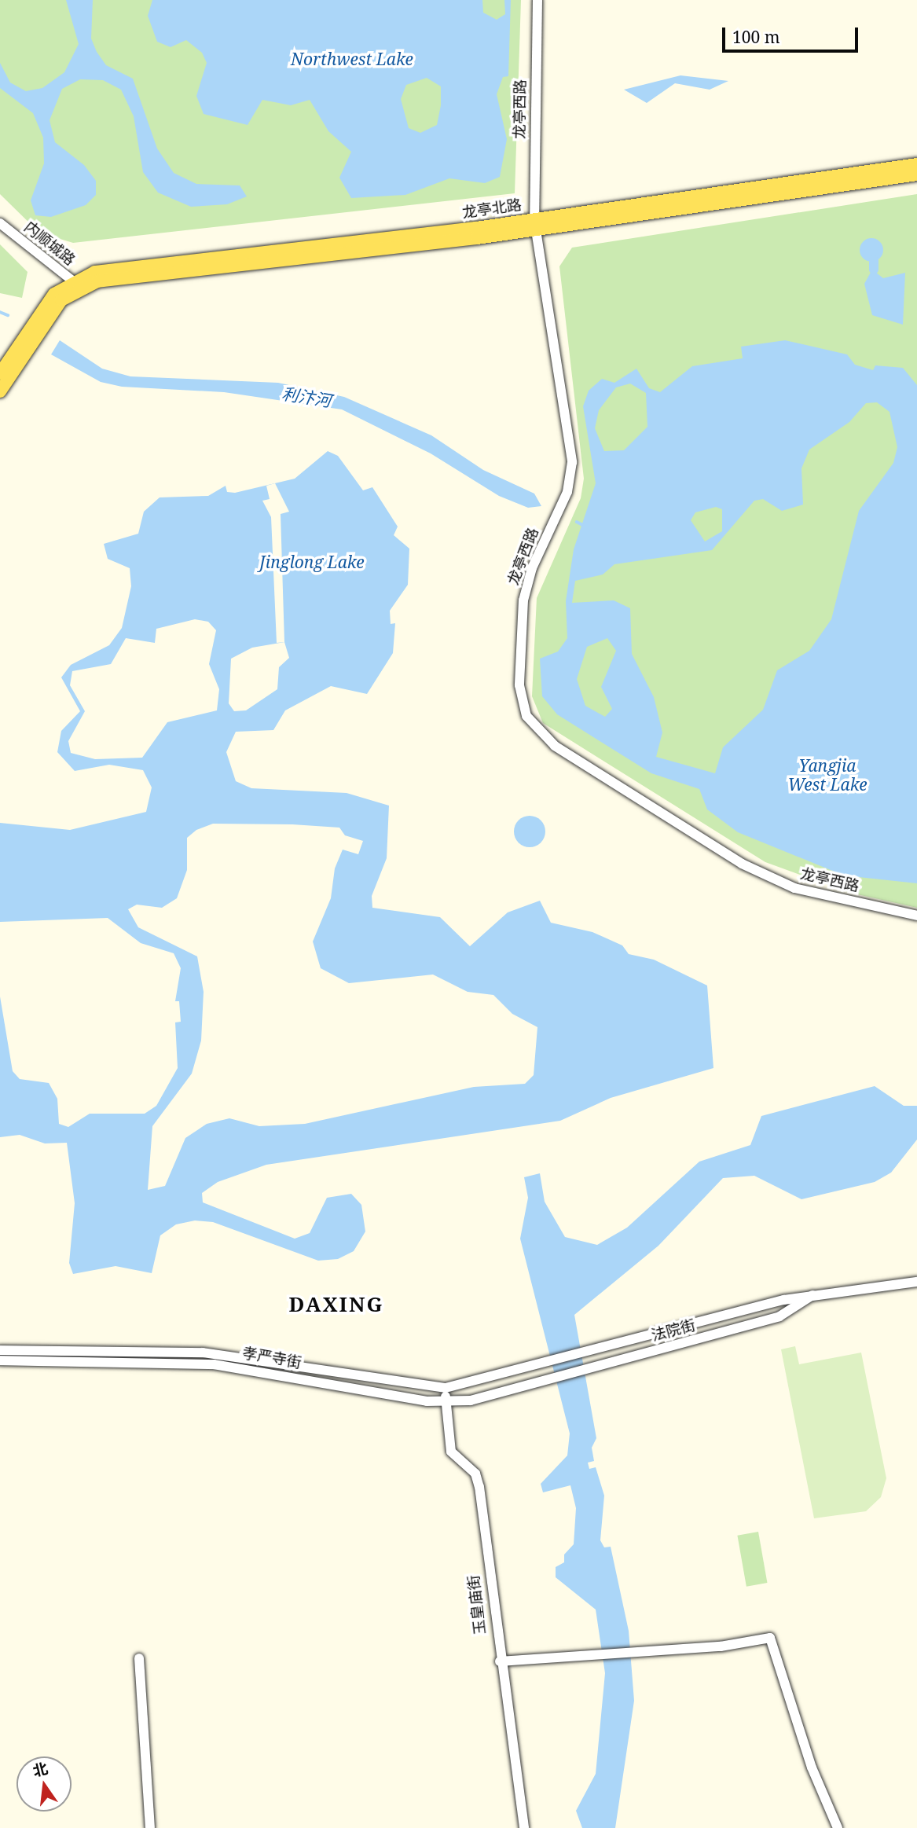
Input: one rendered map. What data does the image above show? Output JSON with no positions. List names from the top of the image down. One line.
{"streets":{"main road":["龙亭北路"],"street":["龙亭西路","内顺城路","法院街","孝严寺街","玉皇庙街"]},"crossings":[["龙亭西路","龙亭北路"],["龙亭北路","内顺城路"],["法院街","孝严寺街"],["孝严寺街","玉皇庙街"]],"districts":["DAXING"],"water":["Northwest Lake","利汴河","Jinglong Lake","Yangjia West Lake"],"scale_bar":"100 m","north":"top"}
